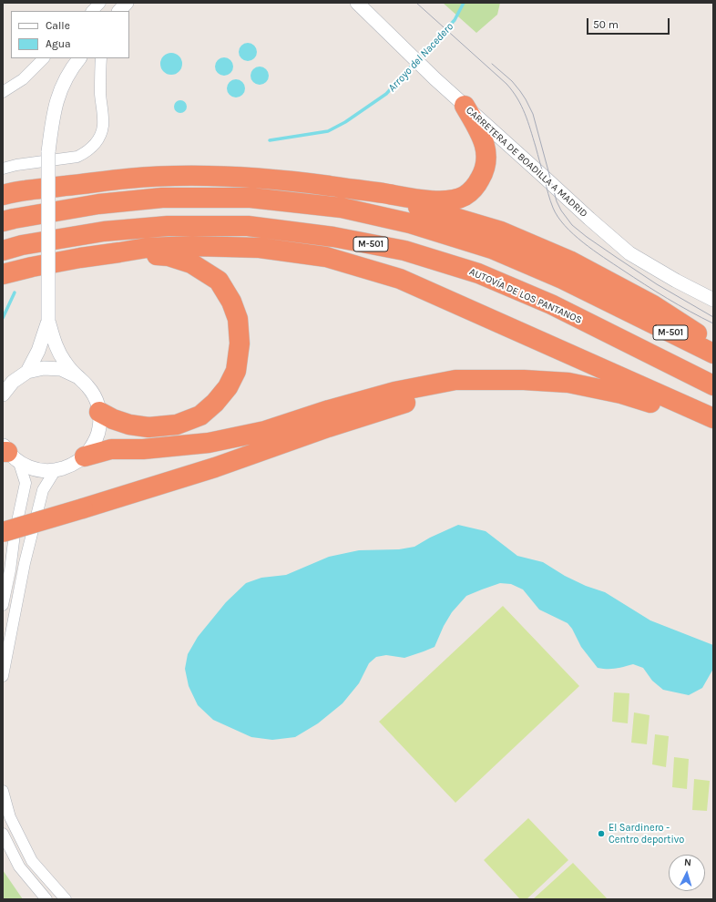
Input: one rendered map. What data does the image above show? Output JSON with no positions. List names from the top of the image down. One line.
{"streets":{"highway":["M-501","AUTOVÍA DE LOS PANTANOS"],"street":["CARRETERA DE BOADILLA A MADRID"]},"water":["Arroyo del Nacedero"],"places":["El Sardinero - Centro deportivo"],"legend":["Calle","Agua"],"scale_bar":"50 m","north":"top"}
